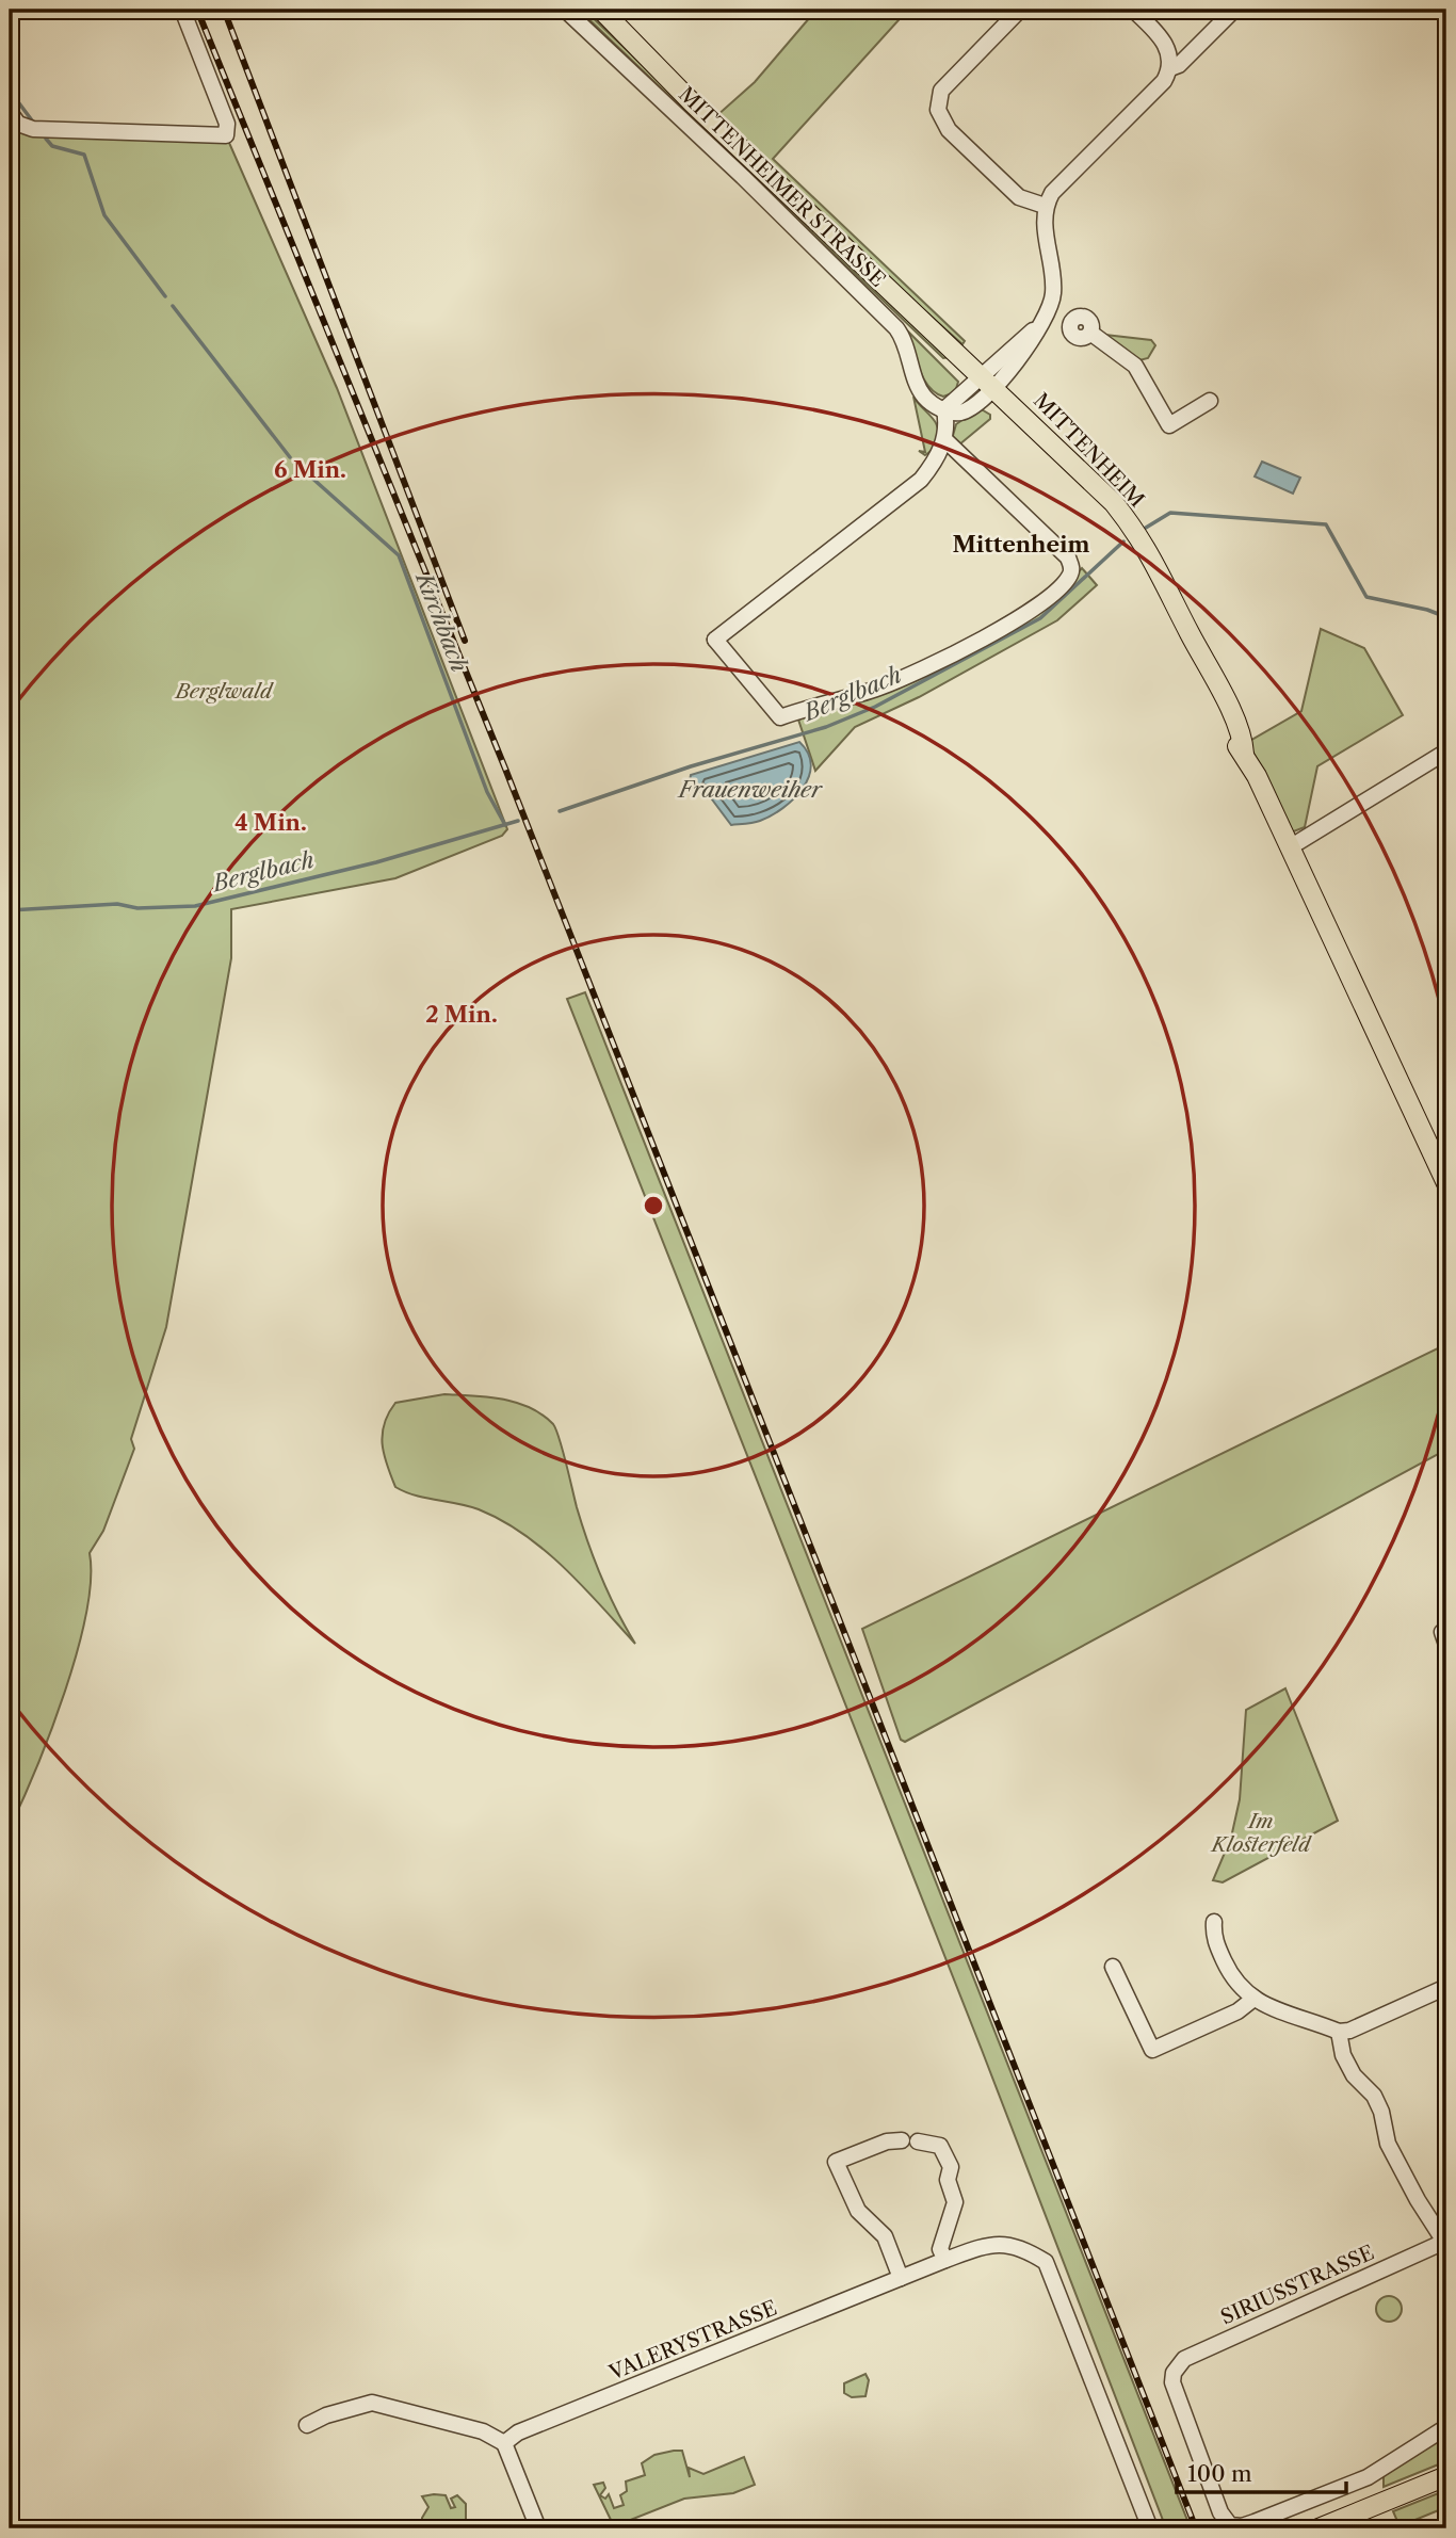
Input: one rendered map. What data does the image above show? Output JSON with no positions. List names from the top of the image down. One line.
{"streets":{"main road":["MITTENHEIMER STRASSE","MITTENHEIM"],"street":["SIRIUSSTRASSE","VALERYSTRASSE"]},"crossings":[["MITTENHEIMER STRASSE","MITTENHEIM"]],"districts":["Mittenheim"],"water":["Kirchbach","Berglbach","Frauenweiher"],"parks":["Berglwald","Im Klosterfeld"],"scale_bar":"100 m","rings":["6 Min.","4 Min.","2 Min."]}
